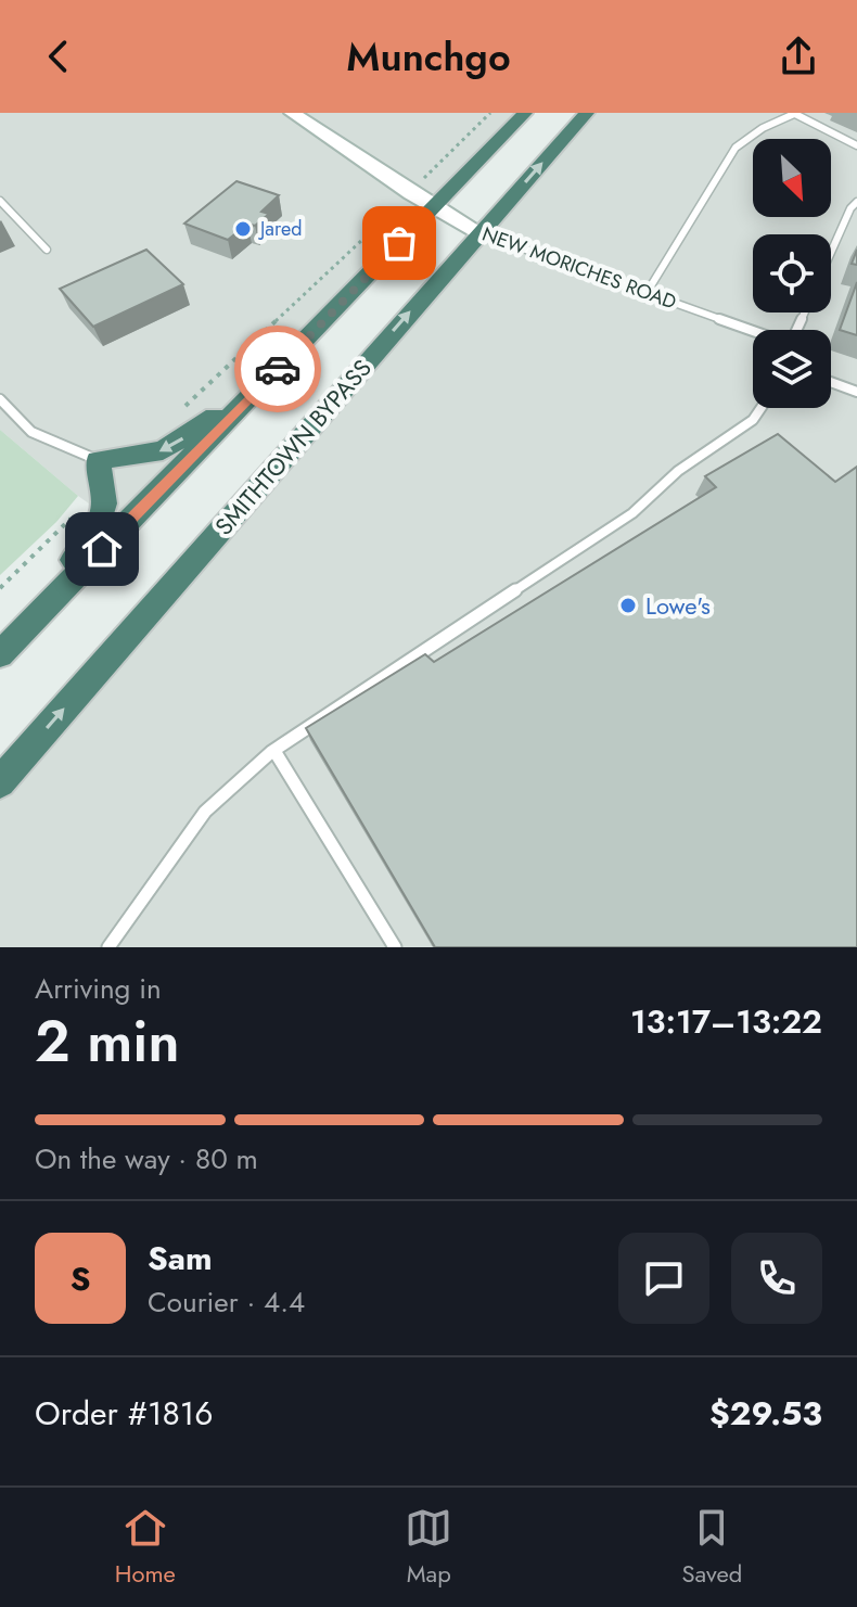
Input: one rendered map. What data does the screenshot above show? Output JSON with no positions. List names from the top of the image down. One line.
{"streets":{"highway":["SMITHTOWN BYPASS"],"main road":["NEW MORICHES ROAD"]},"crossings":[["NEW MORICHES ROAD","SMITHTOWN BYPASS"]],"places":["Jared","Lowe's"],"north":"bottom right","page":{"header":"Munchgo","heading":["2 min","Arriving in","13:17–13:22"],"panel":["Sam","Courier · 4.4","Order #1816","$29.53"],"bar":"On the way · 80 m","round":"S","tabs":["Home","Map","Saved"]}}
